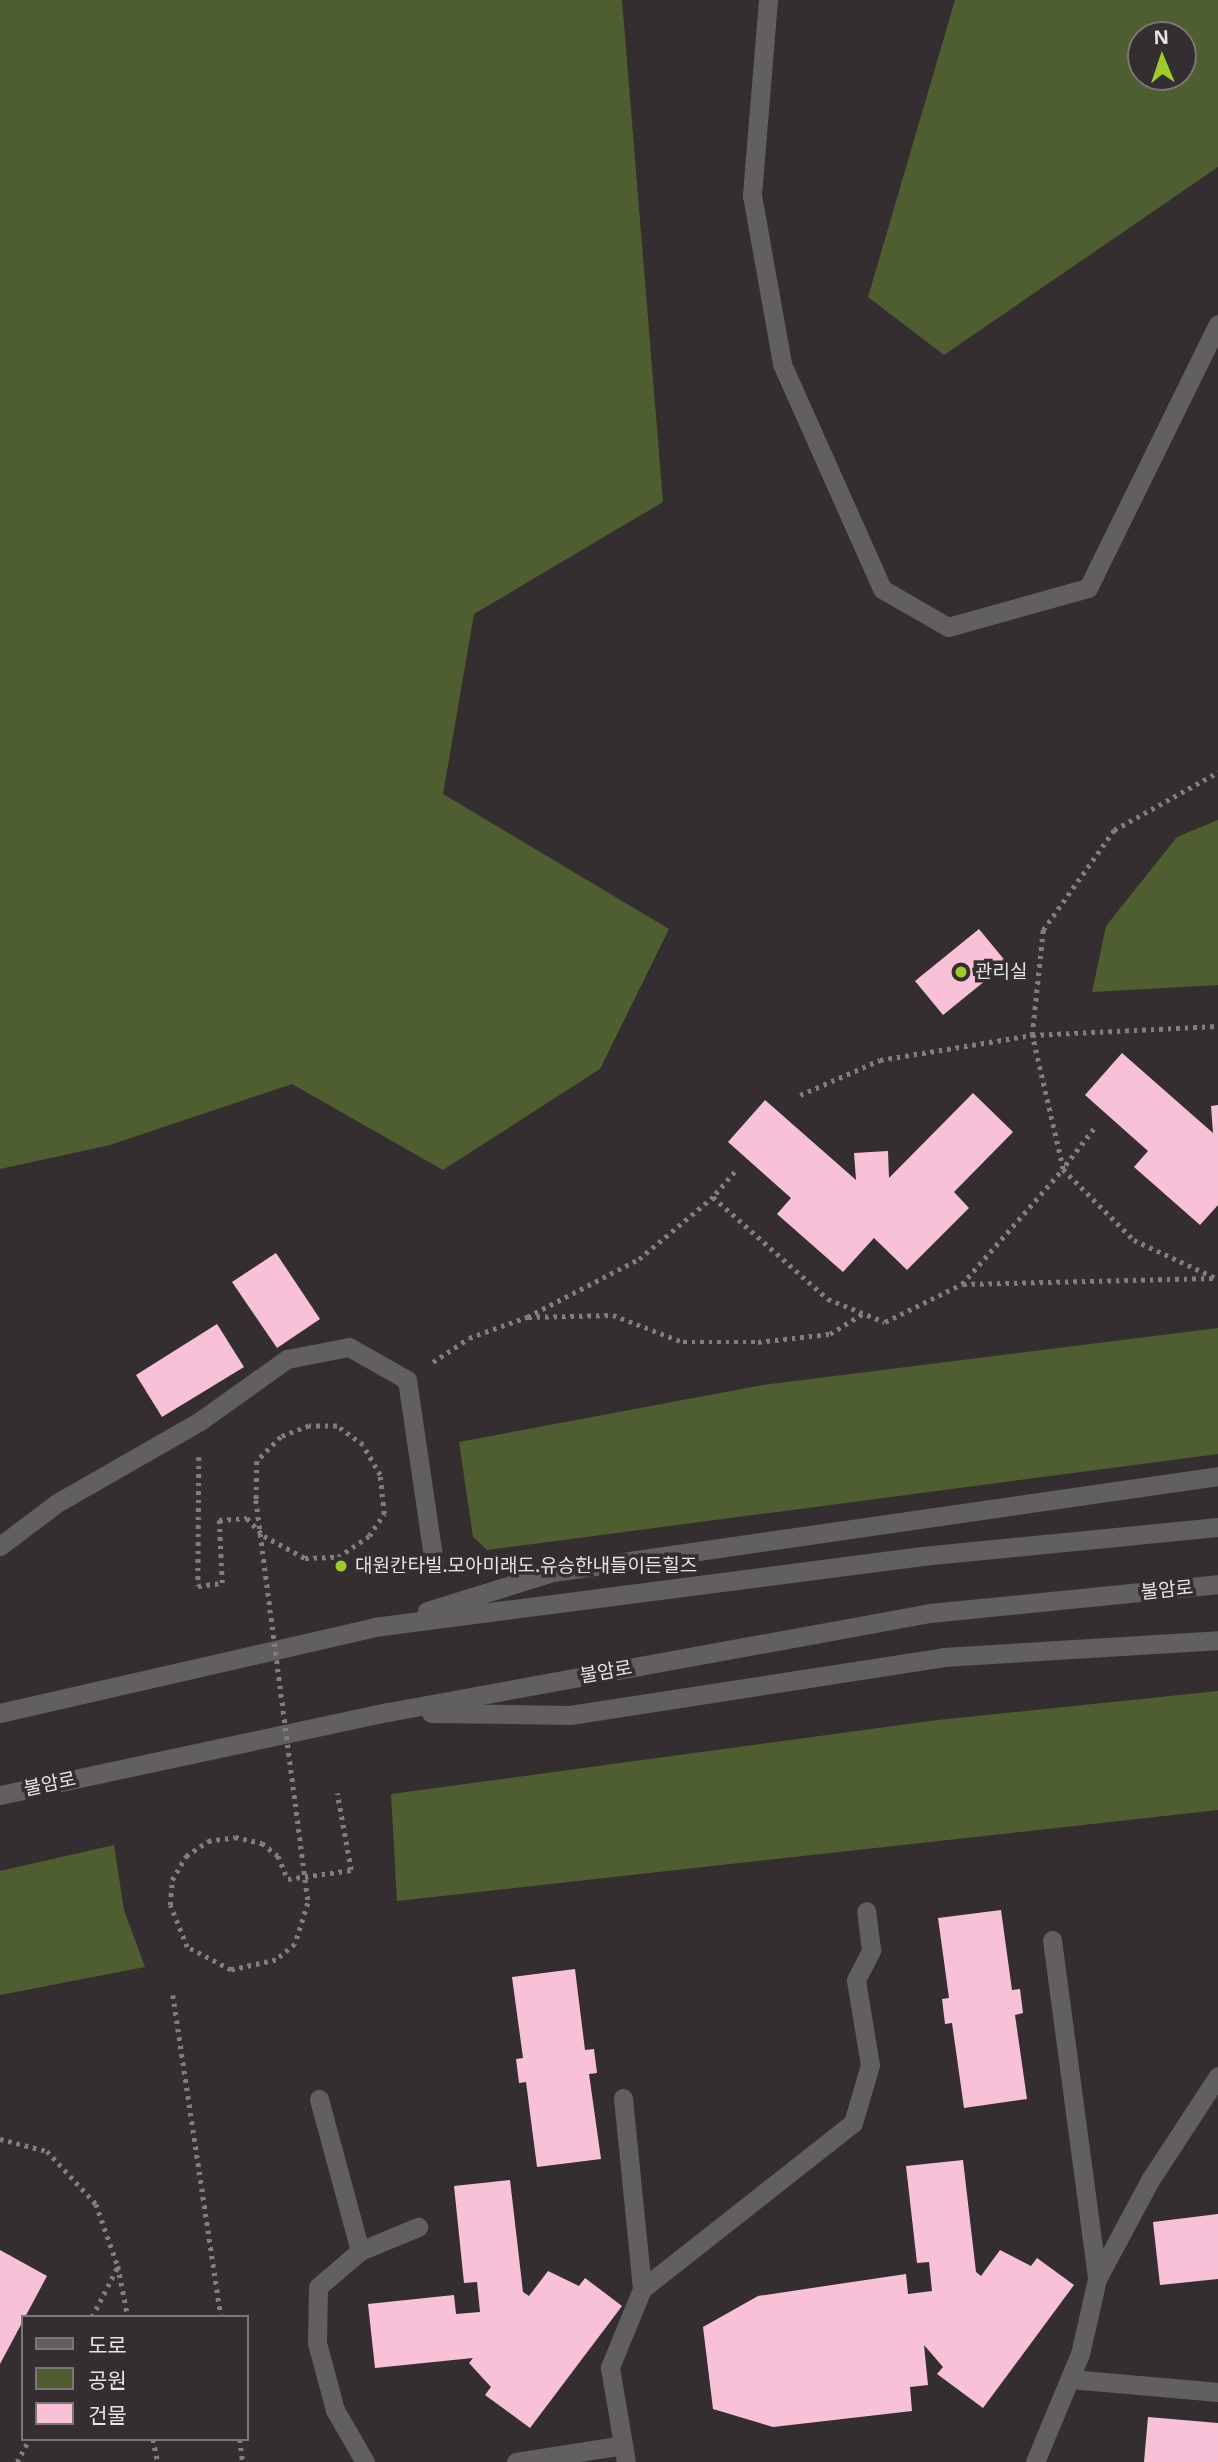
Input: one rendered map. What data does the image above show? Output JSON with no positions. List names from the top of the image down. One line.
{"streets":{"street":["불암로"]},"places":["관리실","대원칸타빌.모아미래도.유승한내들이든힐즈"],"legend":["도로","공원","건물"],"north":"top"}
